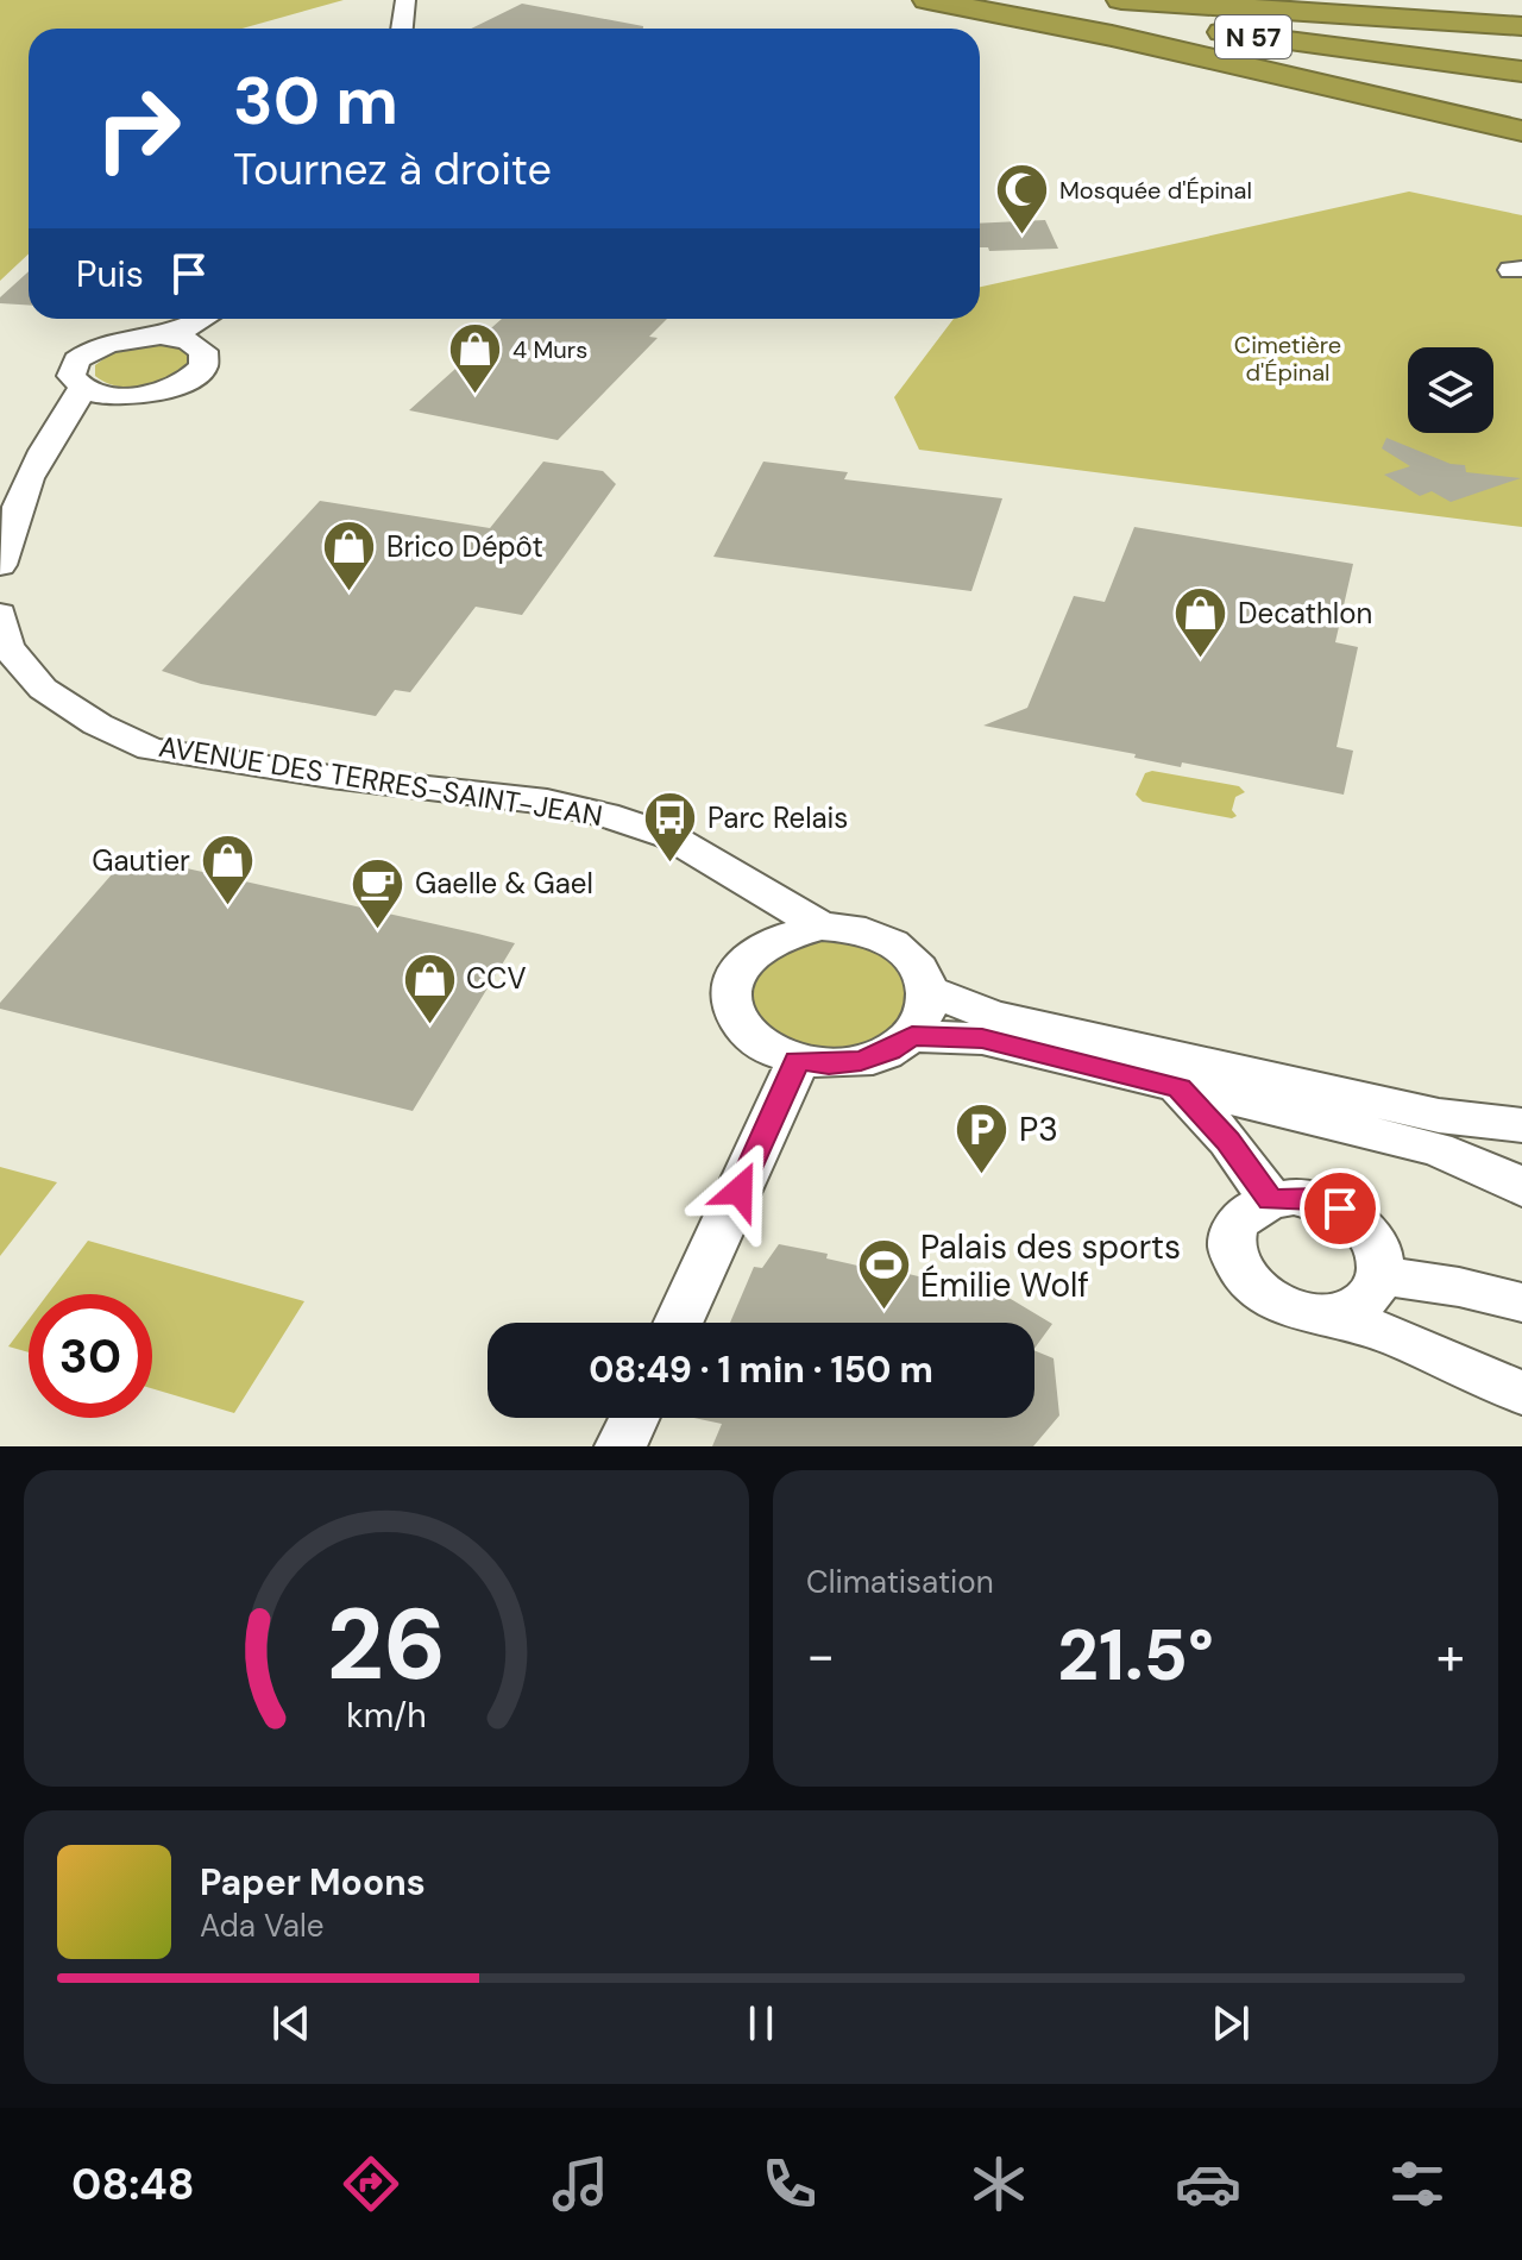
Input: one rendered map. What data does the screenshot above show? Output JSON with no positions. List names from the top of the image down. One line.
{"streets":{"highway":["N 57"],"street":["AVENUE DES TERRES-SAINT-JEAN"]},"parks":["Cimetière d'Épinal"],"places":{"mosque":["Mosquée d'Épinal"],"shop":["4 Murs","Brico Dépôt","Decathlon","Gautier","CCV"],"bus stop":["Parc Relais"],"cafe":["Gaelle & Gael"],"parking":["P3"],"sports":["Palais des sports Émilie Wolf"]},"page":{"turn":["30 m","Tournez à droite"],"then":"Puis","limit":"30","trip":"08:49 · 1 min · 150 m","tile":"Climatisation","heat":["−","21.5°","+"],"song":["Paper Moons","Ada Vale"],"tabs":"08:48","gauge":["26","km/h"]}}
